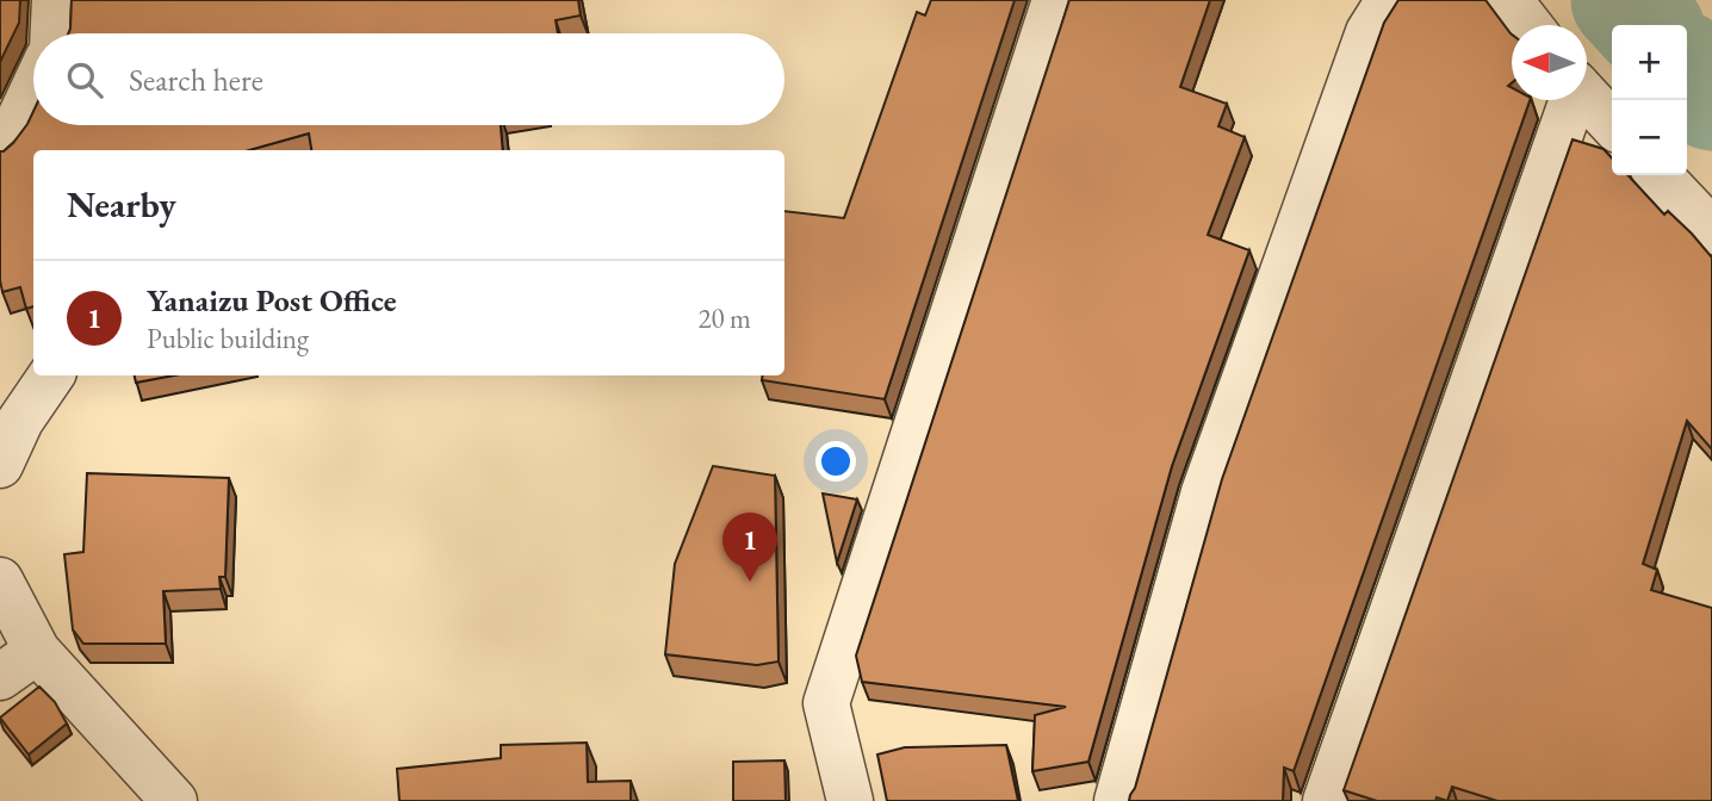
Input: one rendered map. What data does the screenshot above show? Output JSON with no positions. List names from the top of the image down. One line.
{"north":"left","page":{"map_buttons":["+","−"],"search":"Search here","heading":"Nearby","list":[{"mark":"1","name":"Yanaizu Post Office","note":"Public building","value":"20 m"}],"pins":"1"}}
